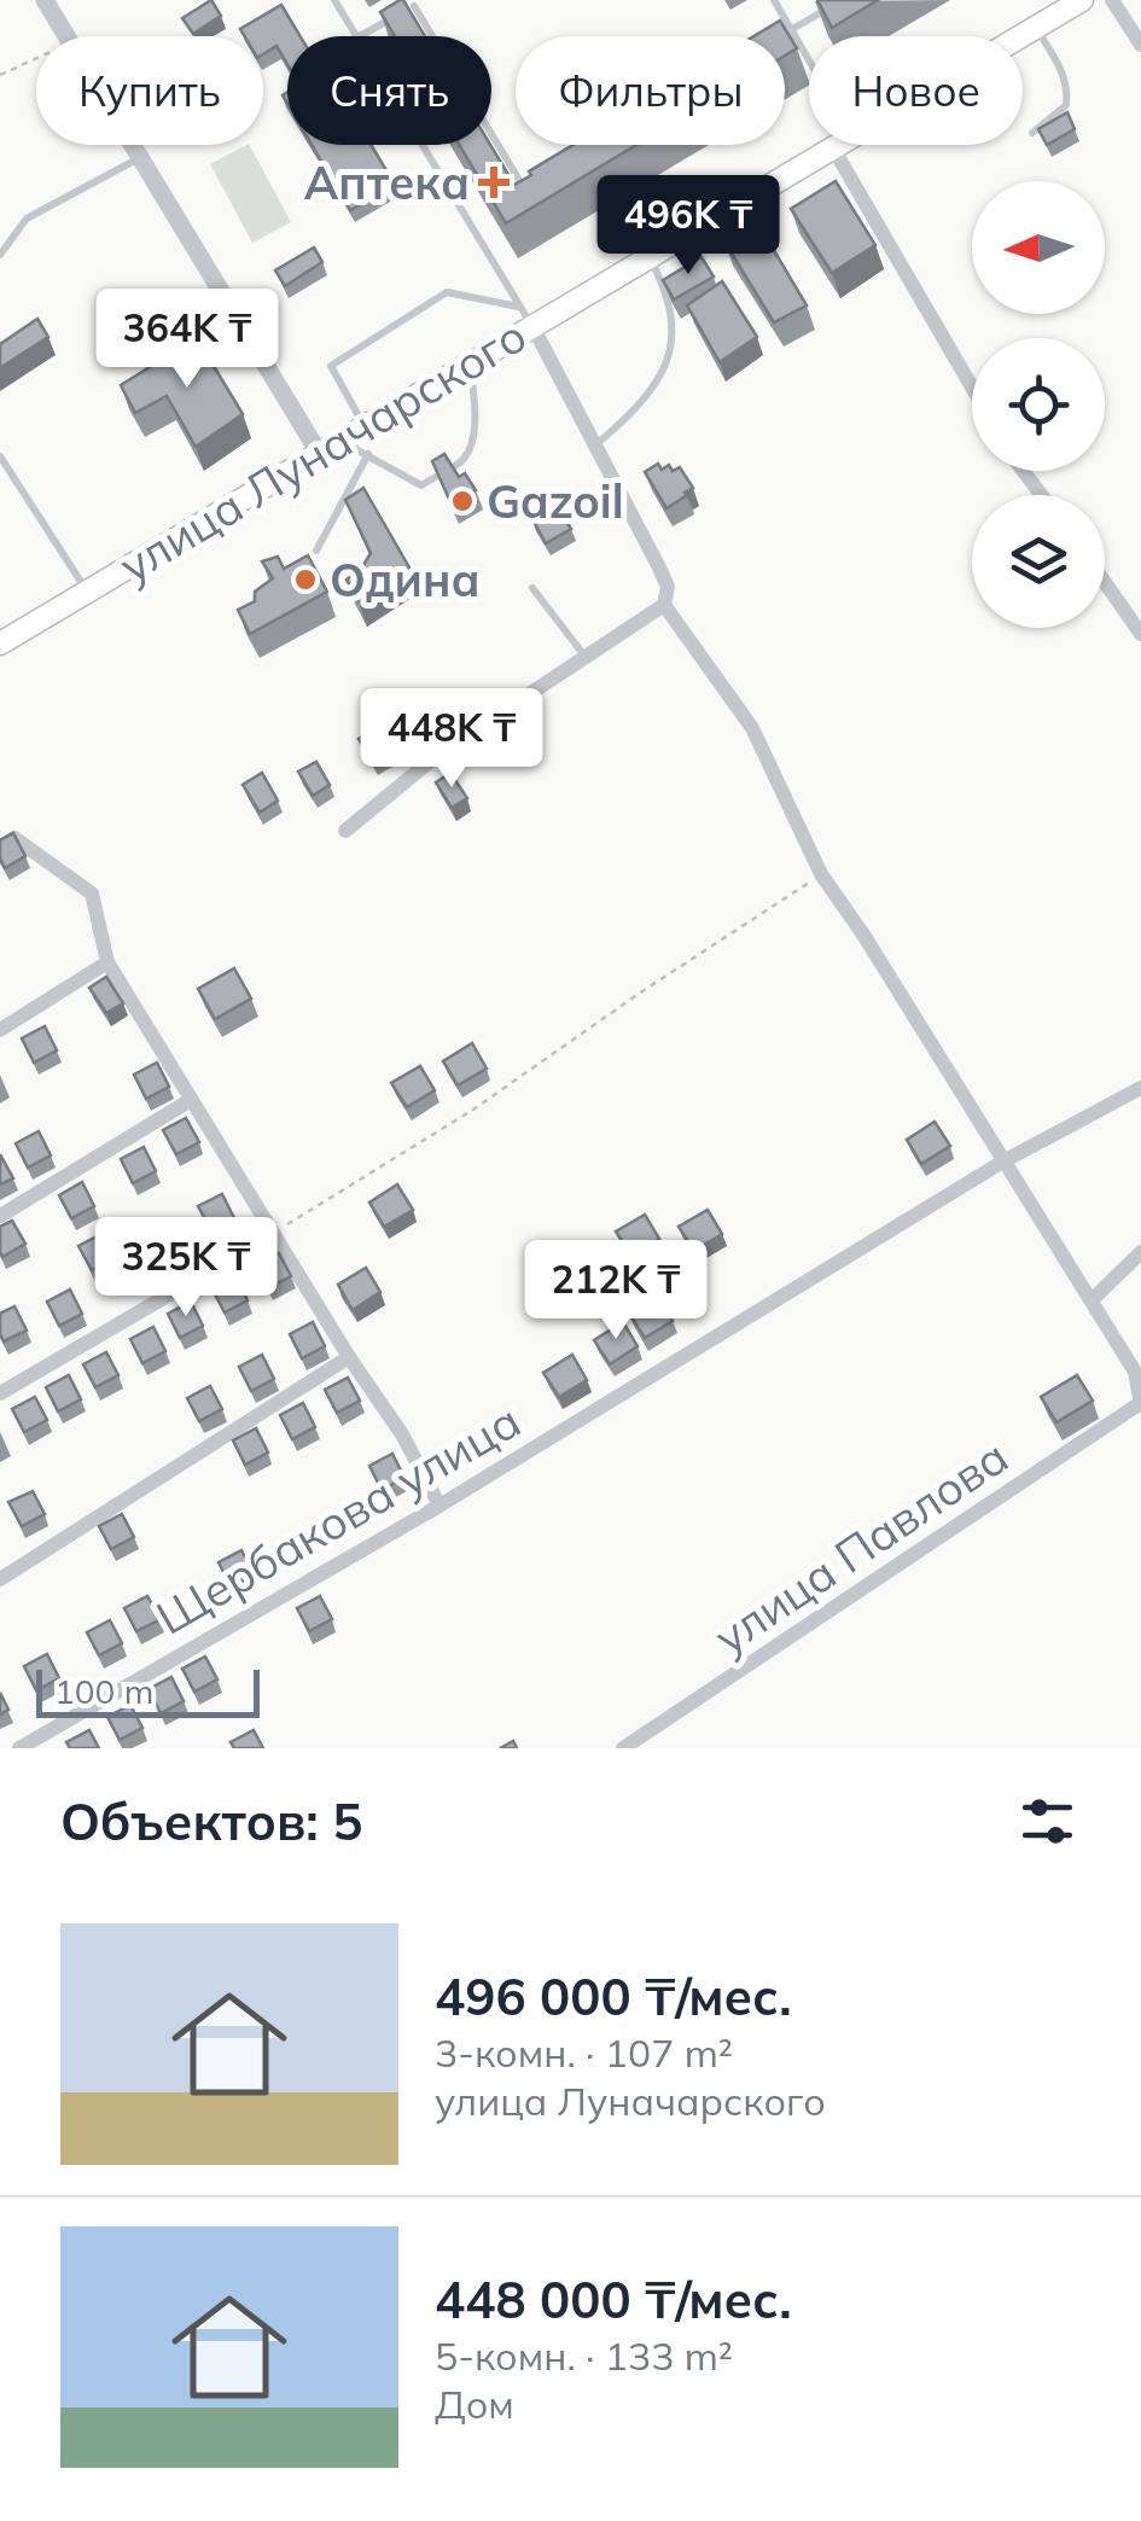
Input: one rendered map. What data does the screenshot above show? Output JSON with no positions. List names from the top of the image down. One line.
{"streets":{"main road":["улица Луначарского"],"street":["Щербакова улица","улица Павлова"]},"places":{"health":["Аптека"],"other":["Gazoil","Одина"]},"scale_bar":"100 m","north":"left","page":{"chip":["Купить","Снять","Фильтры","Новое"],"price":["496K ₸","364K ₸","448K ₸","325K ₸","212K ₸"],"scale":"100 m","heading":"Объектов: 5","list":[{"name":"496 000 ₸/мес.","note":"3-комн. · 107 m² · улица Луначарского"},{"name":"448 000 ₸/мес.","note":"5-комн. · 133 m² · Дом"}]}}
